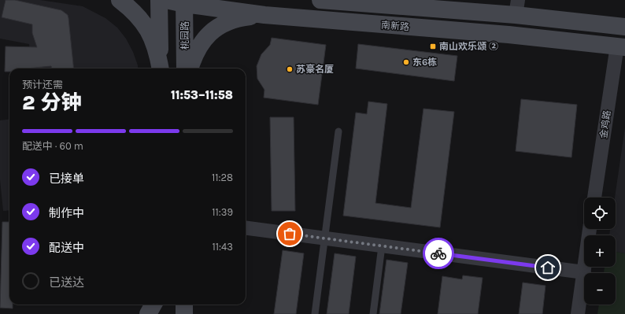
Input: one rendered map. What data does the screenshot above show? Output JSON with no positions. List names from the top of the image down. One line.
{"streets":{"main road":["南新路","桃园路"],"street":["金鸡路"]},"crossings":[["南新路","桃园路"],["南新路","金鸡路"]],"places":{"transit":["南山欢乐颂 ②"],"other":["东6栋","苏豪名厦"]},"page":{"heading":["2 分钟","预计还需","11:53–11:58"],"bar":"配送中 · 60 m","list":[["已接单","11:28"],["制作中","11:39"],["配送中","11:43"],"已送达"],"map_buttons":["+","−"]}}
